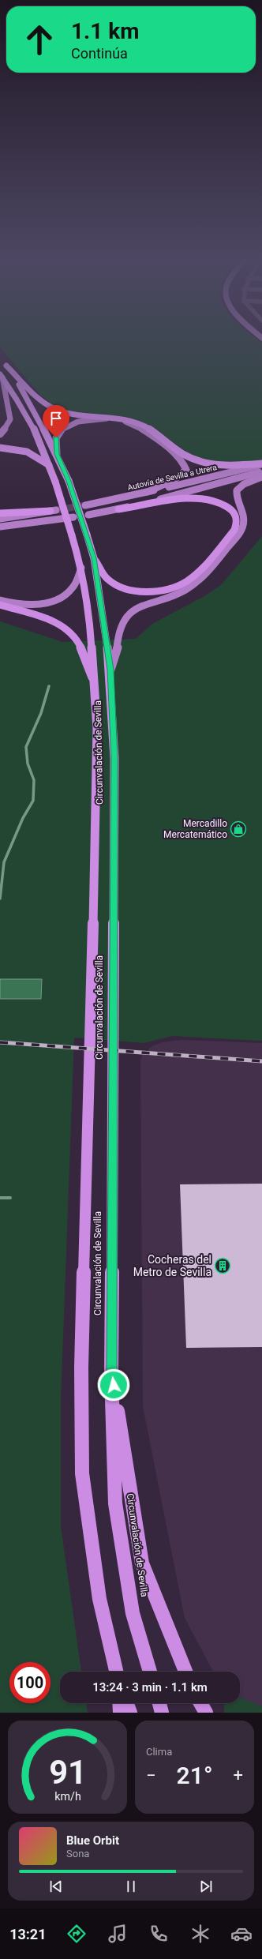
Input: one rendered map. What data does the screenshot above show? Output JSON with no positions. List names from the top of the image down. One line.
{"streets":{"highway":["Circunvalación de Sevilla"],"main road":["Autovía de Sevilla a Utrera"]},"crossings":[["Autovía de Sevilla a Utrera","Circunvalación de Sevilla"]],"places":{"shop":["Mercadillo Mercatemático"],"building":["Cocheras del Metro de Sevilla"]},"page":{"turn":["1.1 km","Continúa"],"limit":"100","trip":"13:24 · 3 min · 1.1 km","tile":"Clima","heat":["−","21°","+"],"song":["Blue Orbit","Sona"],"tabs":"13:21","gauge":["91","km/h"]}}
